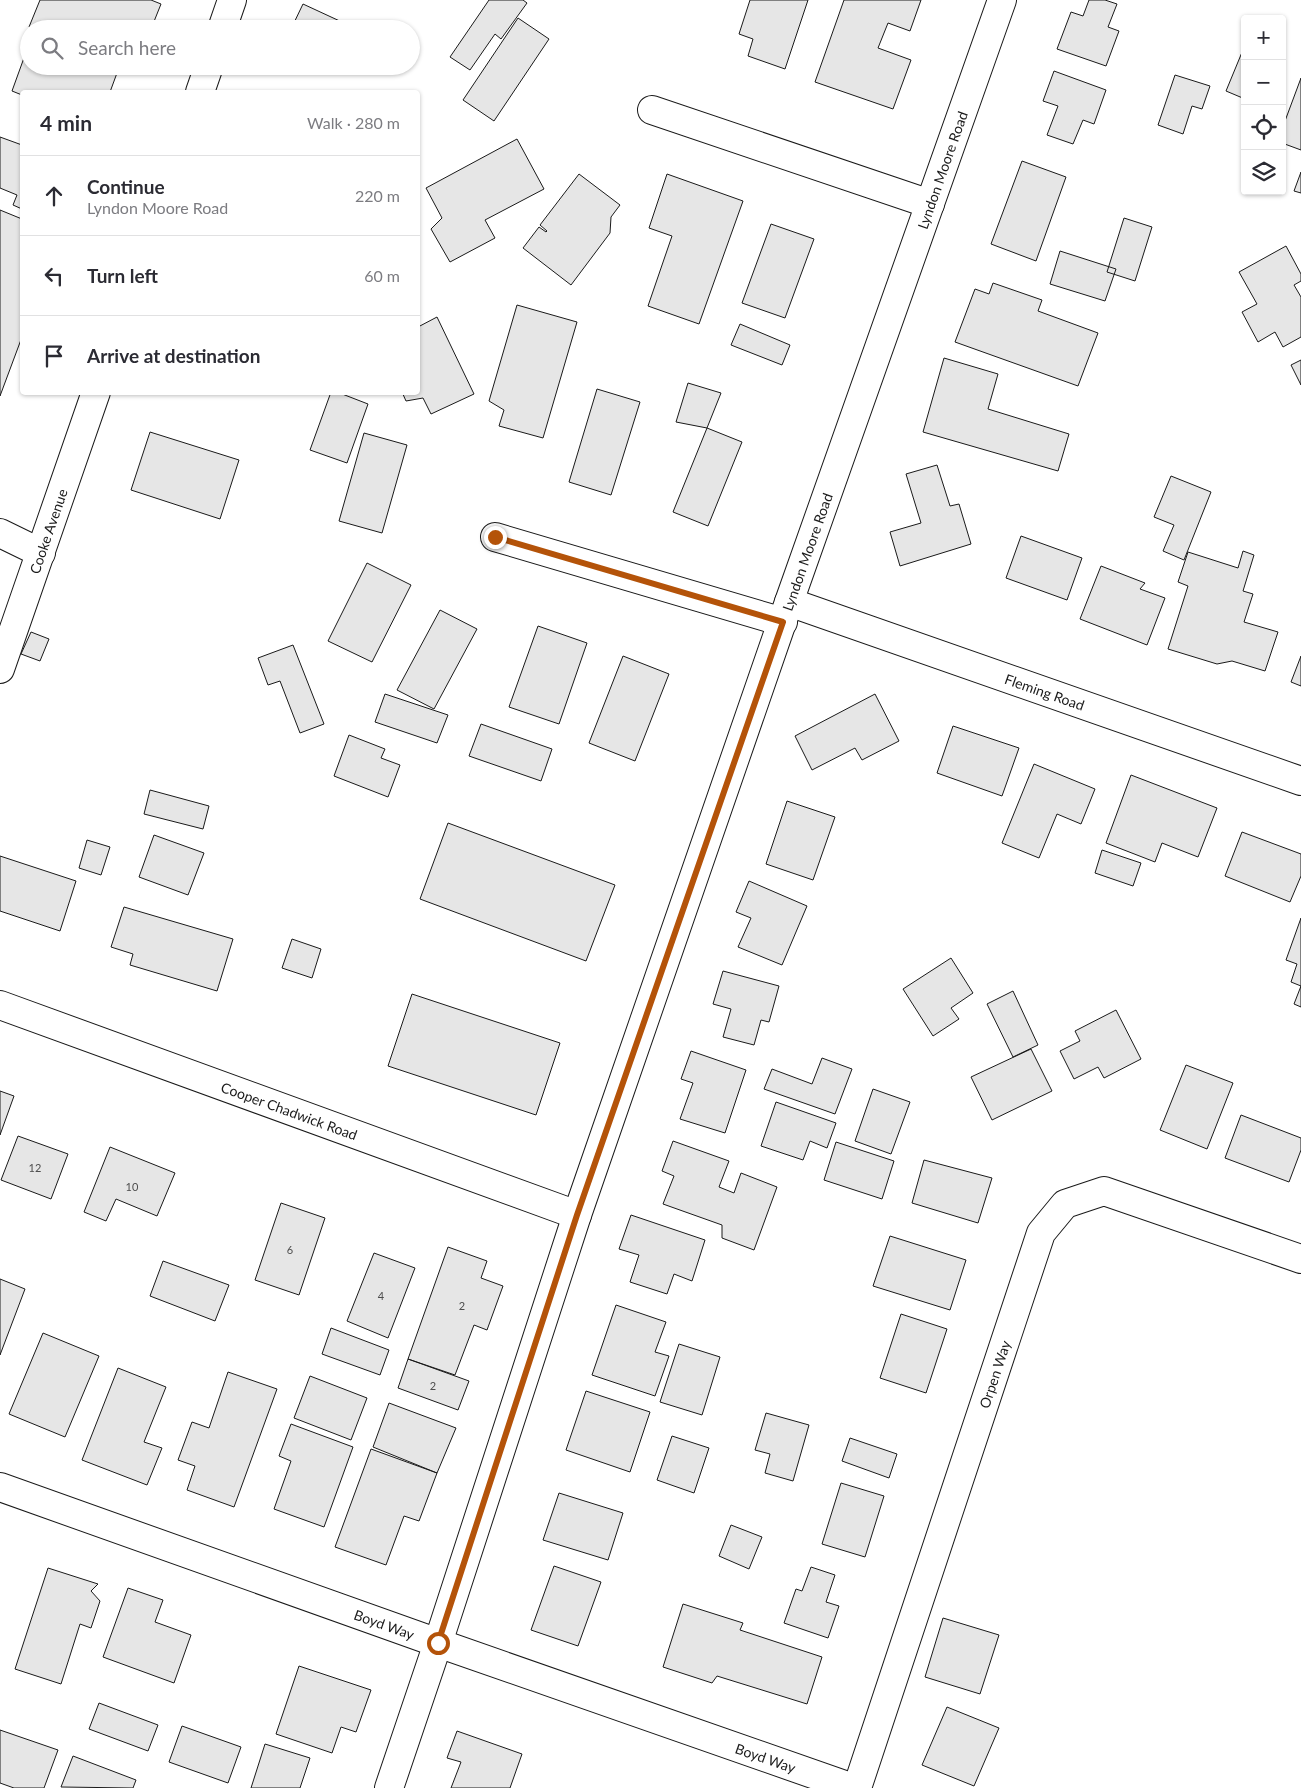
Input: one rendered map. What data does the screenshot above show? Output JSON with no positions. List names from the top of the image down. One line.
{"streets":{"street":["Lyndon Moore Road","Cooke Avenue","Fleming Road","Cooper Chadwick Road","Orpen Way","Boyd Way"]},"crossings":[["Lyndon Moore Road","Fleming Road"],["Lyndon Moore Road","Cooper Chadwick Road"],["Lyndon Moore Road","Boyd Way"]],"house_numbers":["12","10","6","4","2","2"],"page":{"map_buttons":["+","−"],"search":"Search here","heading":["4 min","Walk · 280 m"],"list":[["Continue","Lyndon Moore Road","220 m"],["Turn left","60 m"],"Arrive at destination"]}}
